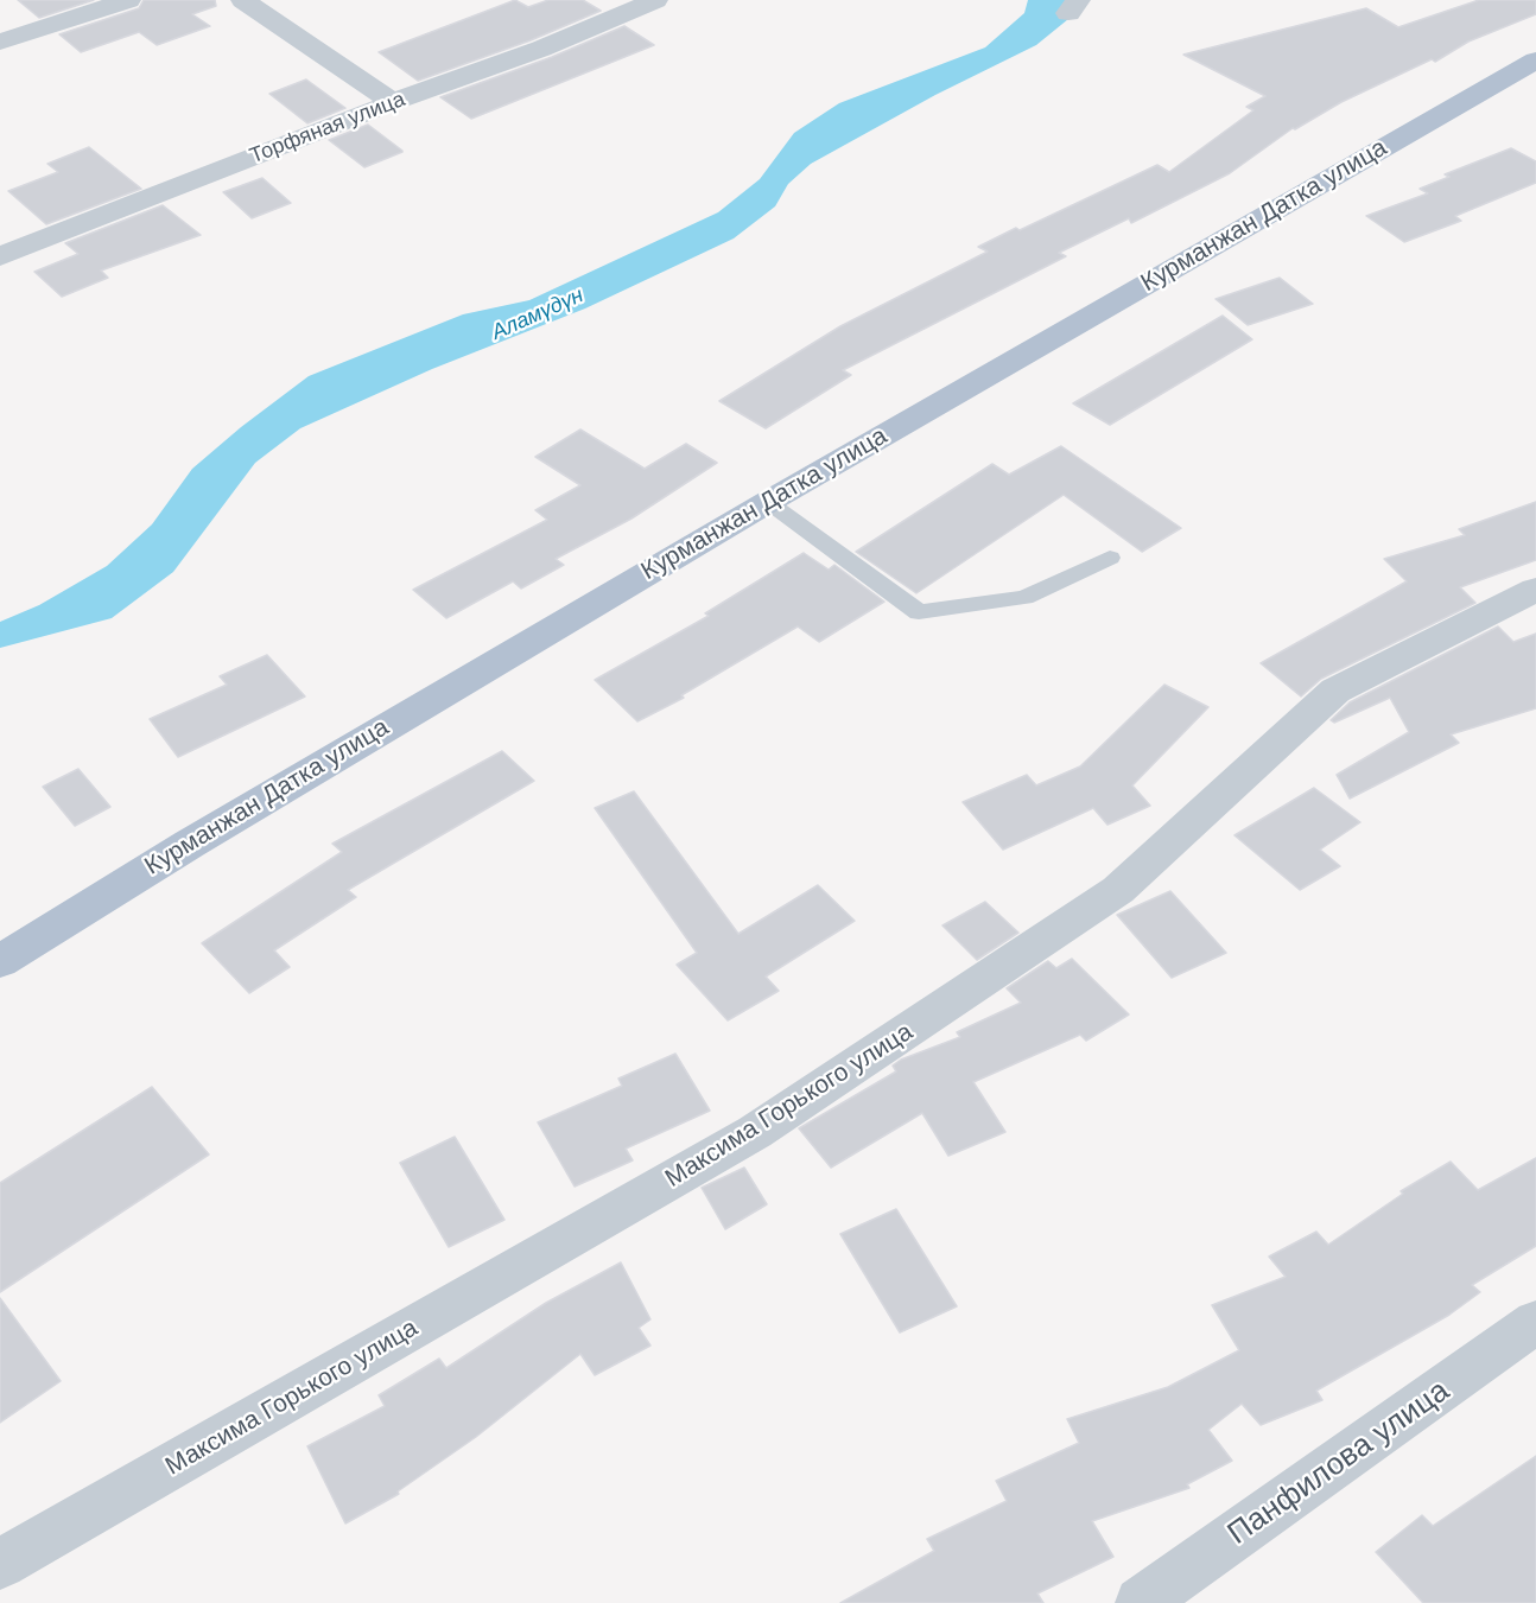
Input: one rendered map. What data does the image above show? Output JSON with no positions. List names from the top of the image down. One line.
{"streets":{"main road":["Курманжан Датка улица"],"street":["Торфяная улица","Максима Горького улица","Панфилова улица"]},"water":["Аламүдүн"]}
